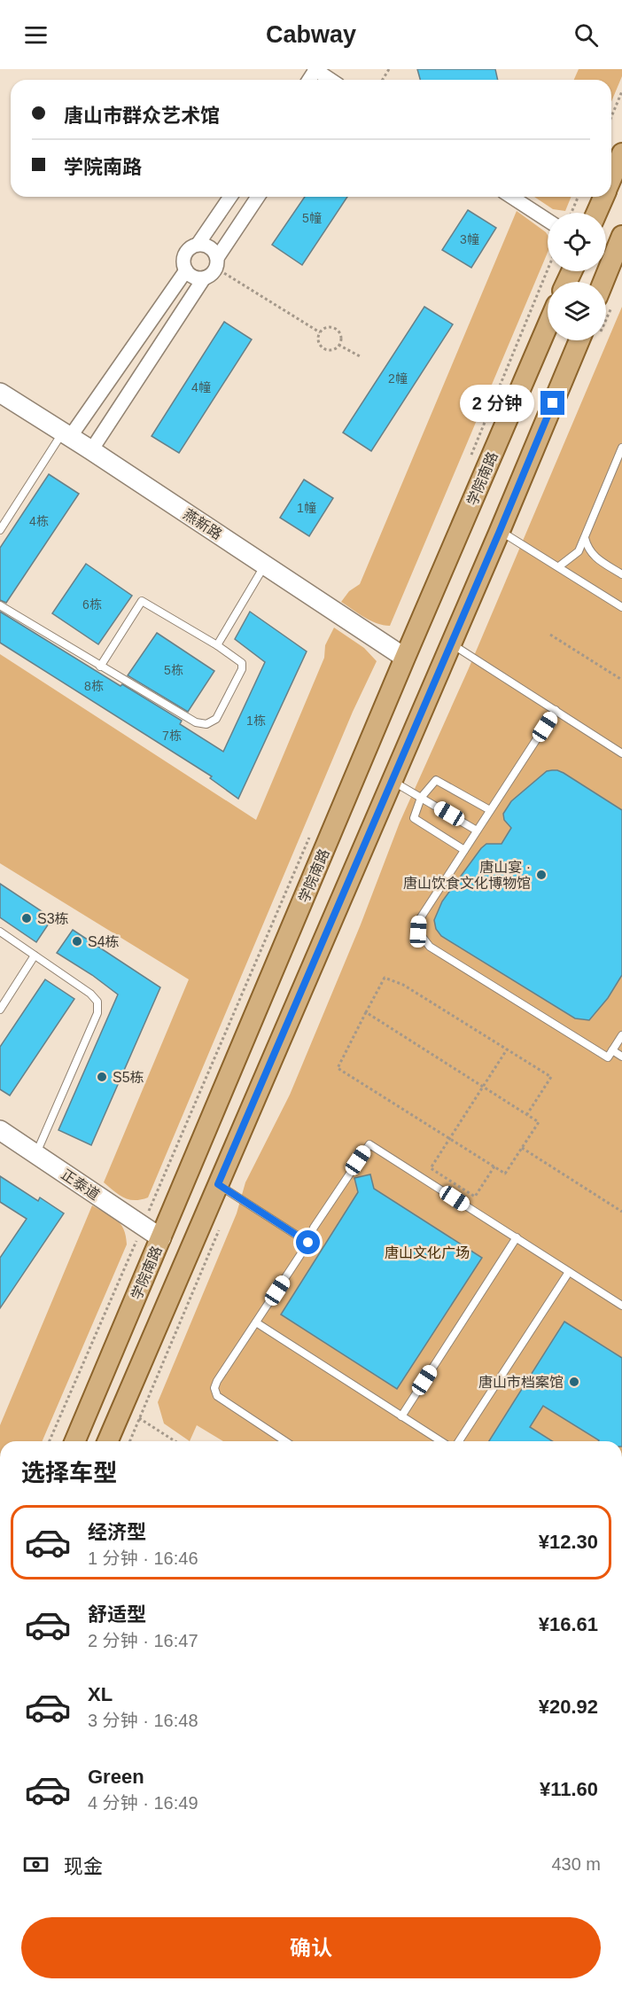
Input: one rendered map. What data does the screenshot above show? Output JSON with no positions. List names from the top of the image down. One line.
{"streets":{"main road":["学院南路"],"street":["燕新路","正泰道"]},"crossings":[["学院南路","燕新路"],["学院南路","正泰道"]],"parks":["唐山文化广场"],"places":["唐山宴 · 唐山饮食文化博物馆","S3栋","S4栋","S5栋","唐山市档案馆"],"house_numbers":["5幢","3幢","2幢","4幢","1幢","4栋","6栋","5栋","8栋","1栋","7栋"],"page":{"header":"Cabway","banner":["唐山市群众艺术馆","学院南路"],"bubble":"2 分钟","heading":"选择车型","list":[{"name":"经济型","note":"1 分钟 · 16:46","value":"¥12.30"},{"name":"舒适型","note":"2 分钟 · 16:47","value":"¥16.61"},{"name":"XL","note":"3 分钟 · 16:48","value":"¥20.92"},{"name":"Green","note":"4 分钟 · 16:49","value":"¥11.60"}],"pay":["现金","430 m"],"buttons":"确认"}}
